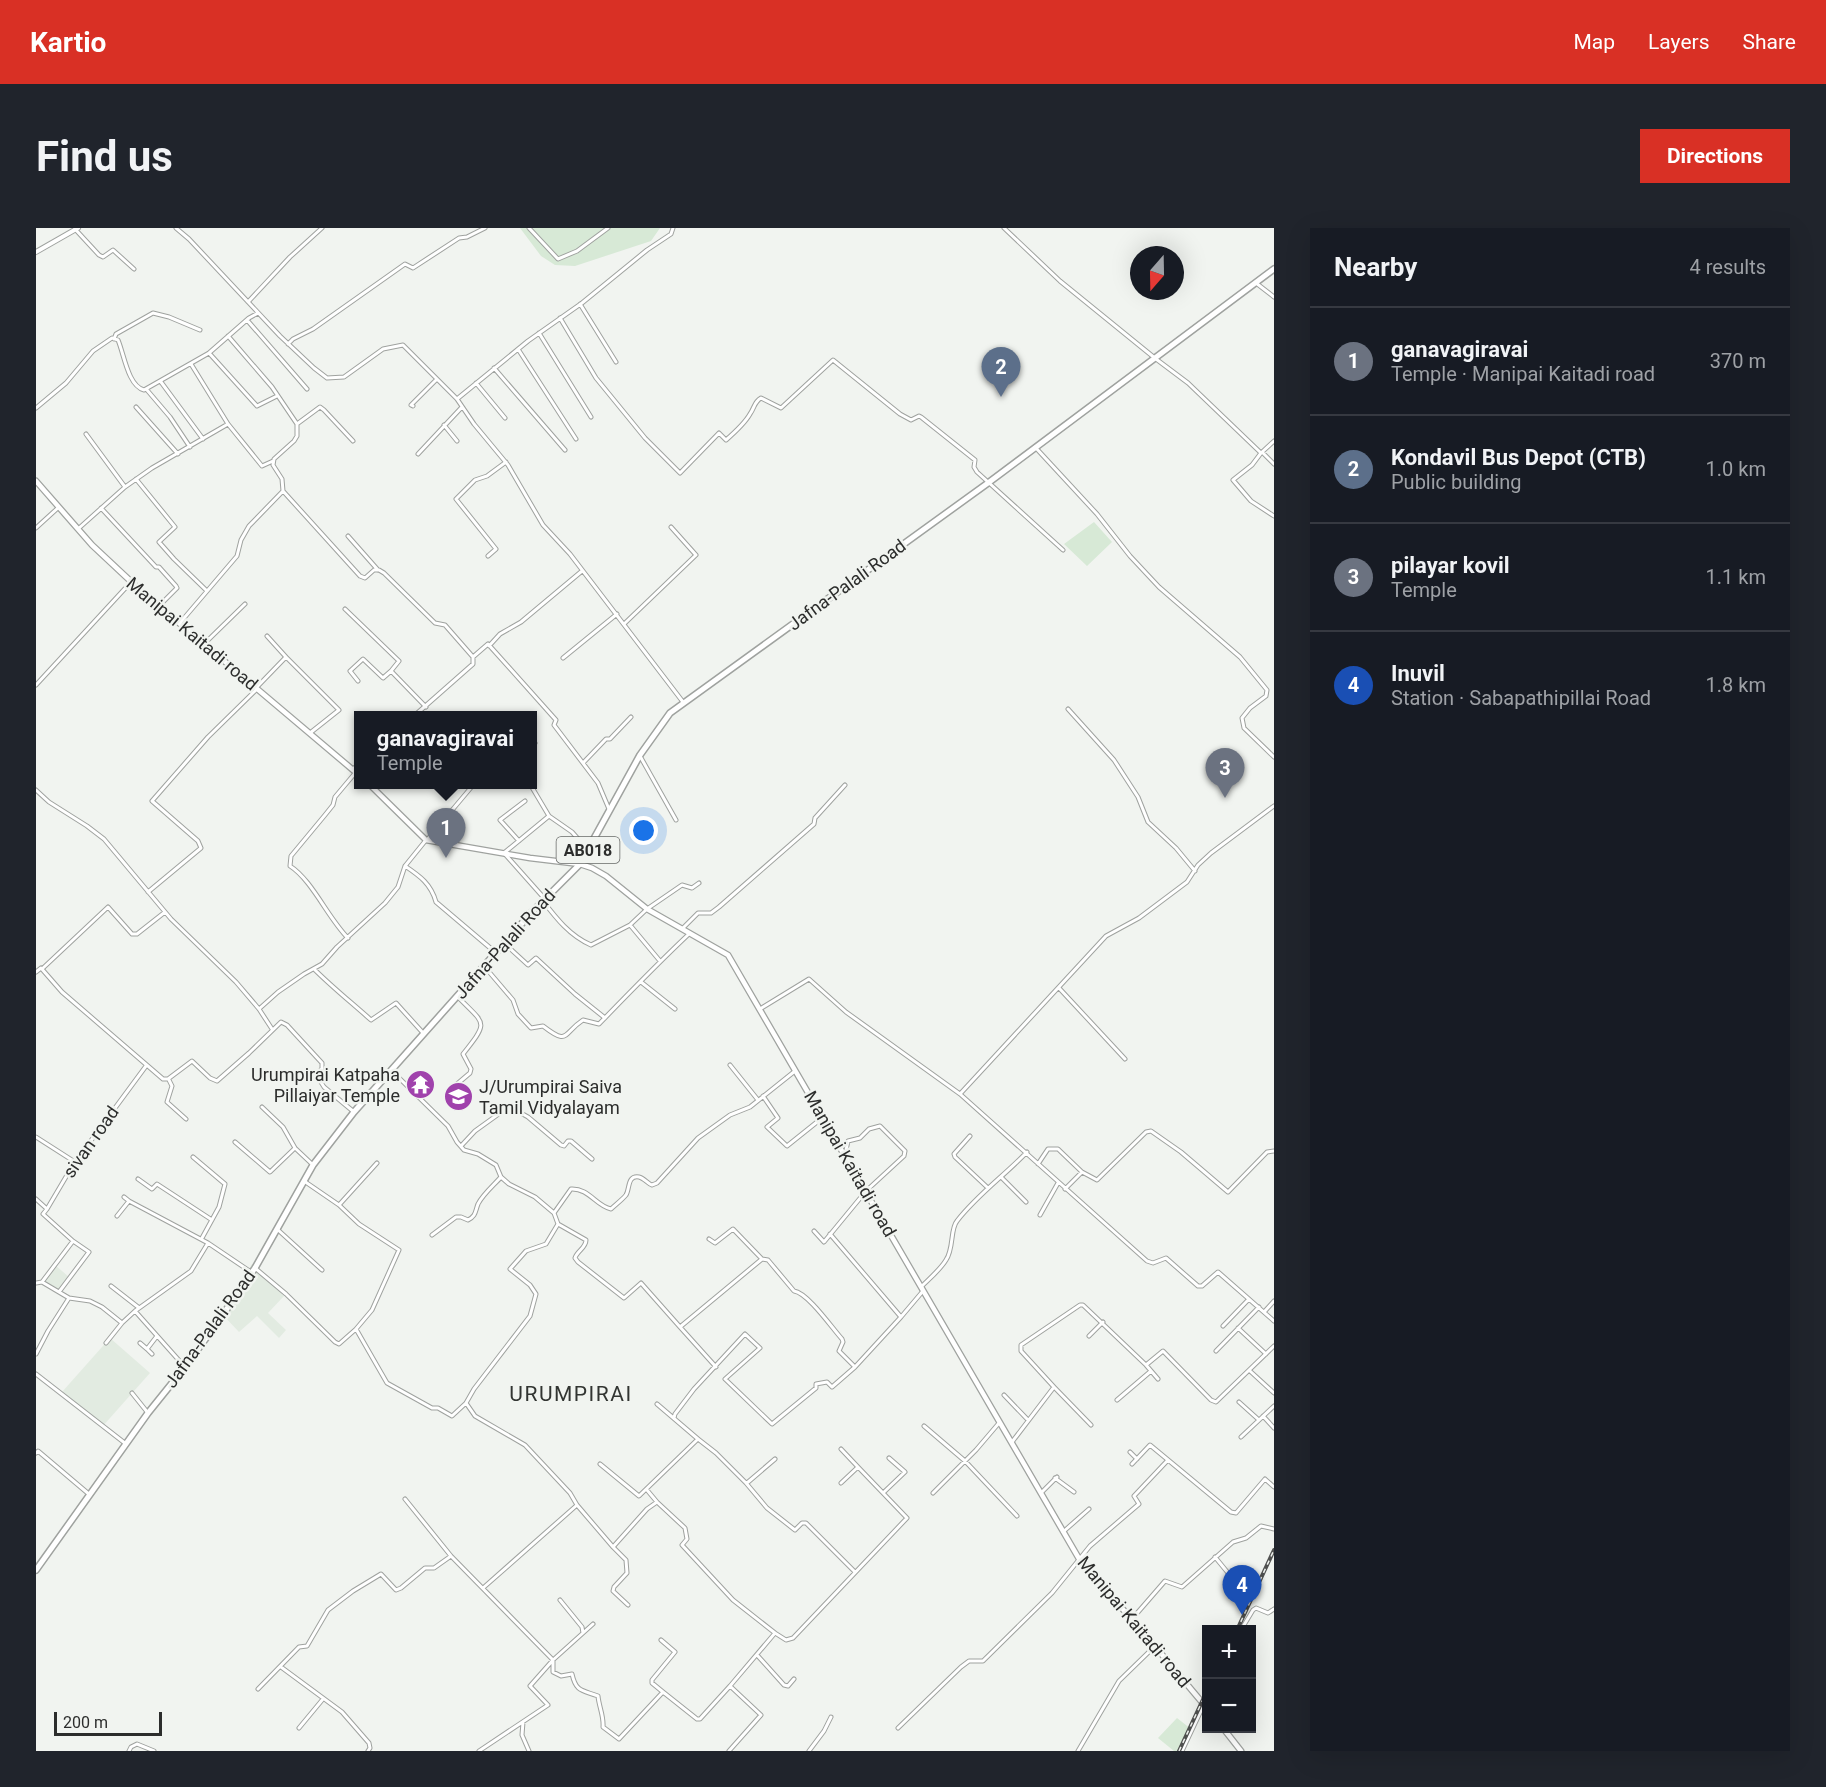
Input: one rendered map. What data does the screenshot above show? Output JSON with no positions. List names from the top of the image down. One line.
{"streets":{"main road":["Jafna-Palali Road","Manipai Kaitadi road","AB018"],"street":["sivan road"]},"crossings":[["Jafna-Palali Road","Manipai Kaitadi road"]],"districts":["URUMPIRAI"],"places":{"temple":["Urumpirai Katpaha Pillaiyar Temple"],"school or university":["J/Urumpirai Saiva Tamil Vidyalayam"]},"scale_bar":"200 m","north":"bottom","page":{"header":"Kartio","nav":["Map","Layers","Share"],"buttons":"Directions","title":"Find us","heading":["Nearby","4 results"],"list":[{"mark":"1","name":"ganavagiravai","note":"Temple · Manipai Kaitadi road","value":"370 m"},{"mark":"2","name":"Kondavil Bus Depot (CTB)","note":"Public building","value":"1.0 km"},{"mark":"3","name":"pilayar kovil","note":"Temple","value":"1.1 km"},{"mark":"4","name":"Inuvil","note":"Station · Sabapathipillai Road","value":"1.8 km"}],"pins":["2","3","1","4"],"popup":["ganavagiravai","Temple"],"map_buttons":["+","−"],"scale":"200 m"}}
